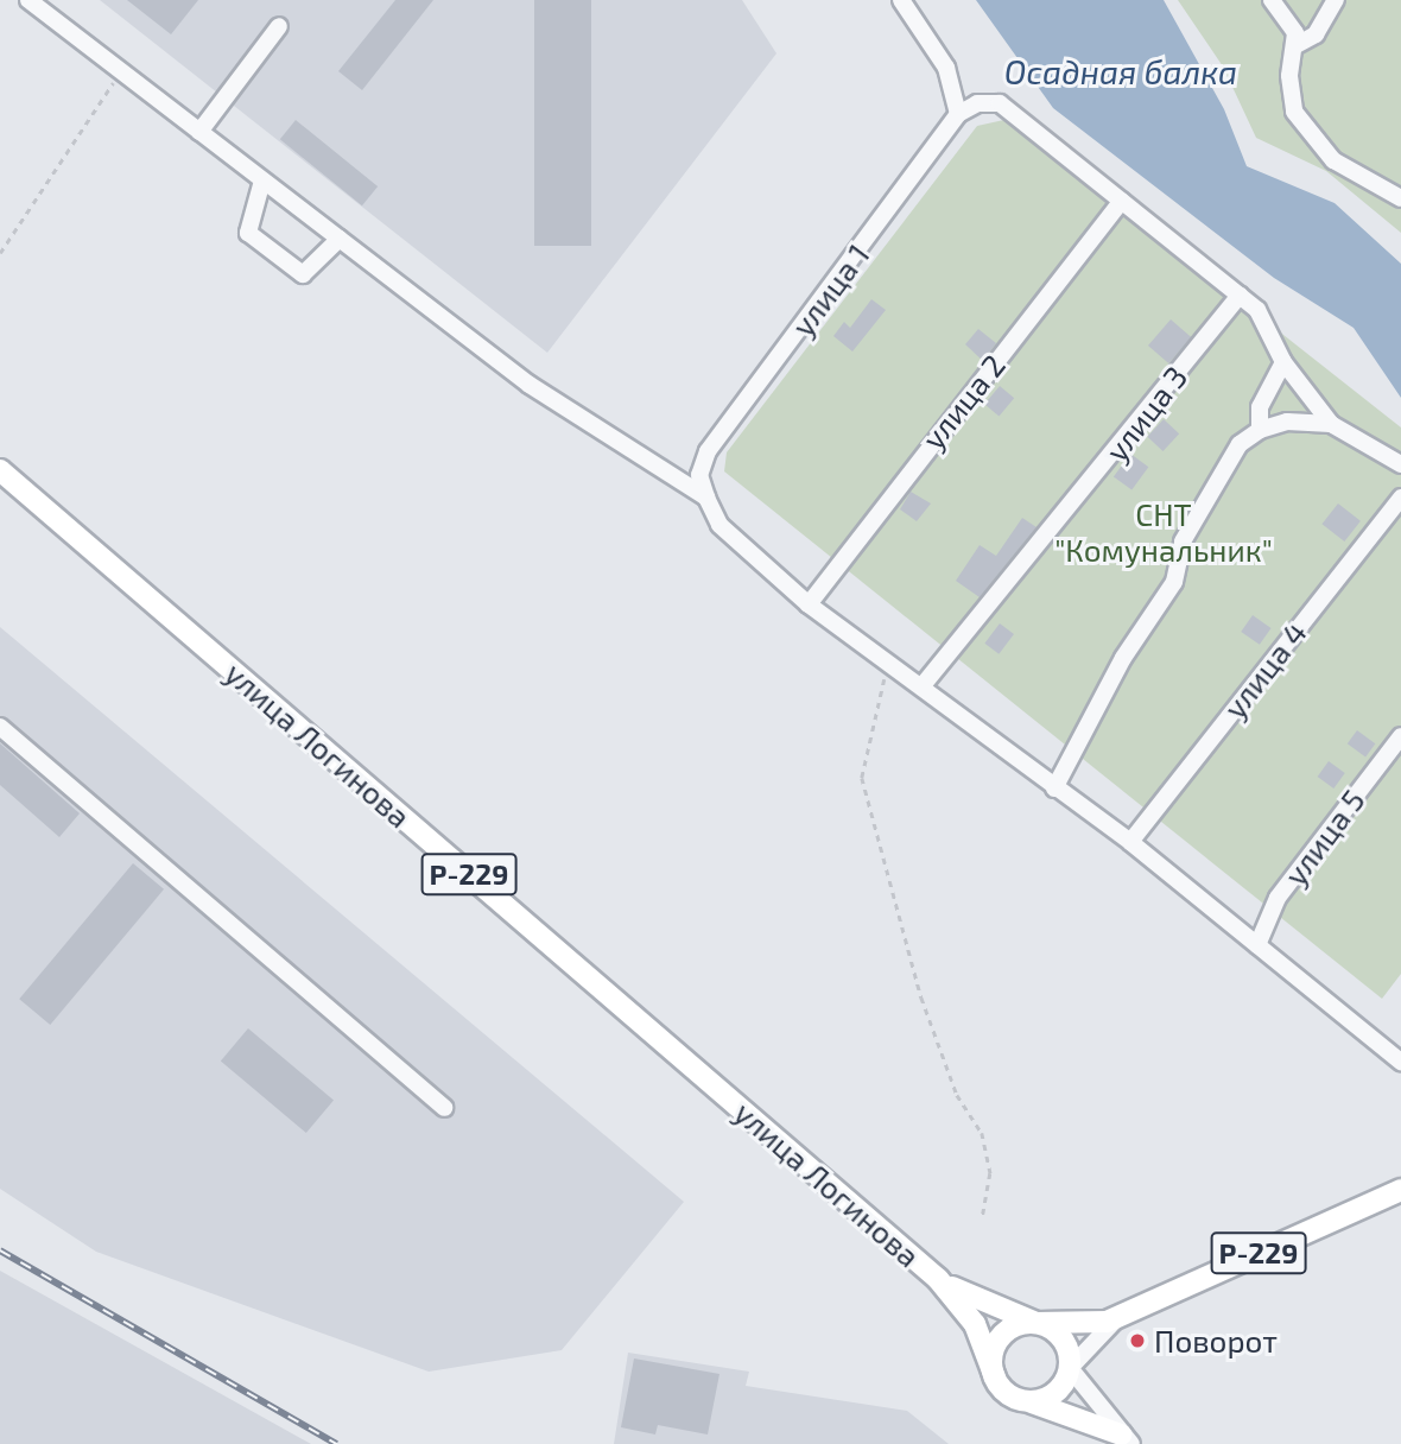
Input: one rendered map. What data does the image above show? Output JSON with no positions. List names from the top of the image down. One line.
{"streets":{"main road":["улица Логинова","Р-229"],"street":["улица 1","улица 2","улица 3","улица 4","улица 5"]},"water":["Осадная балка"],"parks":["СНТ \"Комунальник\""],"places":["Поворот"]}
